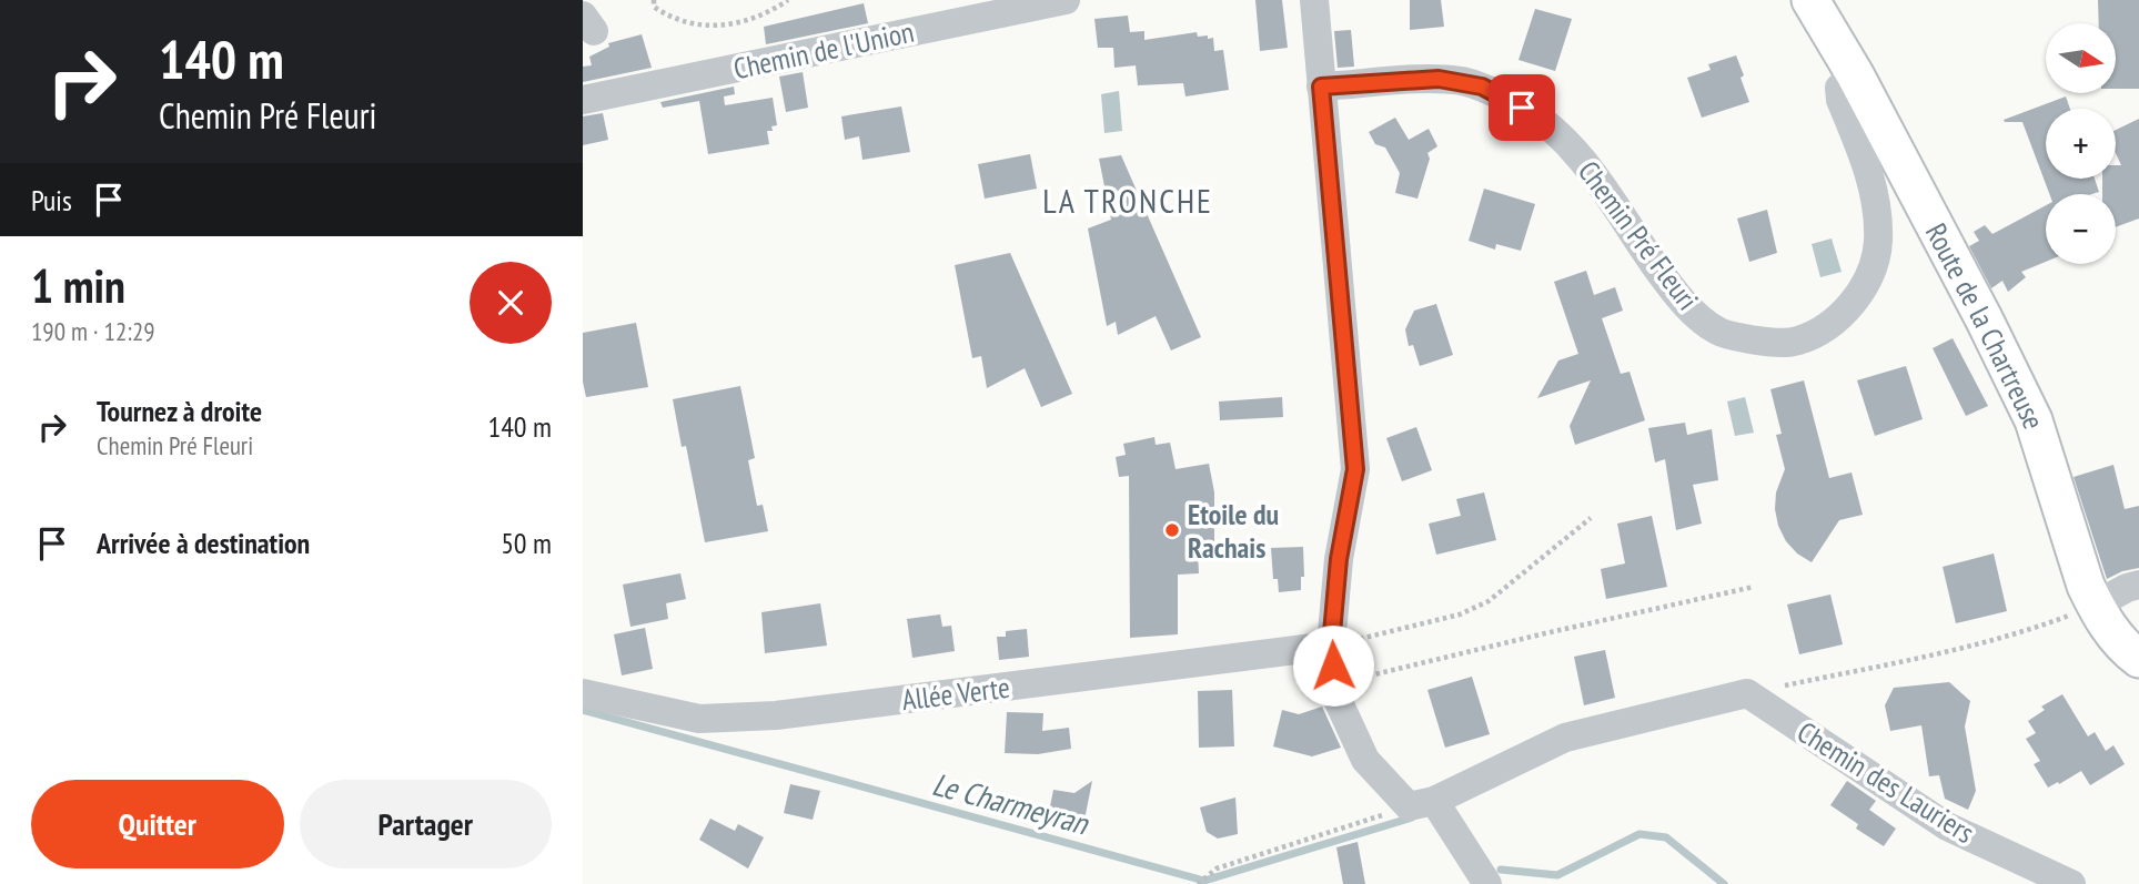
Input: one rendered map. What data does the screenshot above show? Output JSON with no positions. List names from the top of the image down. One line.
{"streets":{"main road":["Route de la Chartreuse"],"street":["Chemin de l'Union","Chemin Pré Fleuri","Allée Verte","Chemin des Lauriers"]},"crossings":[["Chemin Pré Fleuri","Route de la Chartreuse"],["Route de la Chartreuse","Chemin des Lauriers"]],"districts":["LA TRONCHE"],"water":["Le Charmeyran"],"places":["Etoile du Rachais"],"north":"right","page":{"turn":["140 m","Chemin Pré Fleuri"],"map_buttons":["+","−"],"then":"Puis","heading":["1 min","190 m · 12:29"],"list":[{"name":"Tournez à droite","note":"Chemin Pré Fleuri","value":"140 m"},{"name":"Arrivée à destination","value":"50 m"}],"buttons":["Quitter","Partager"]}}
